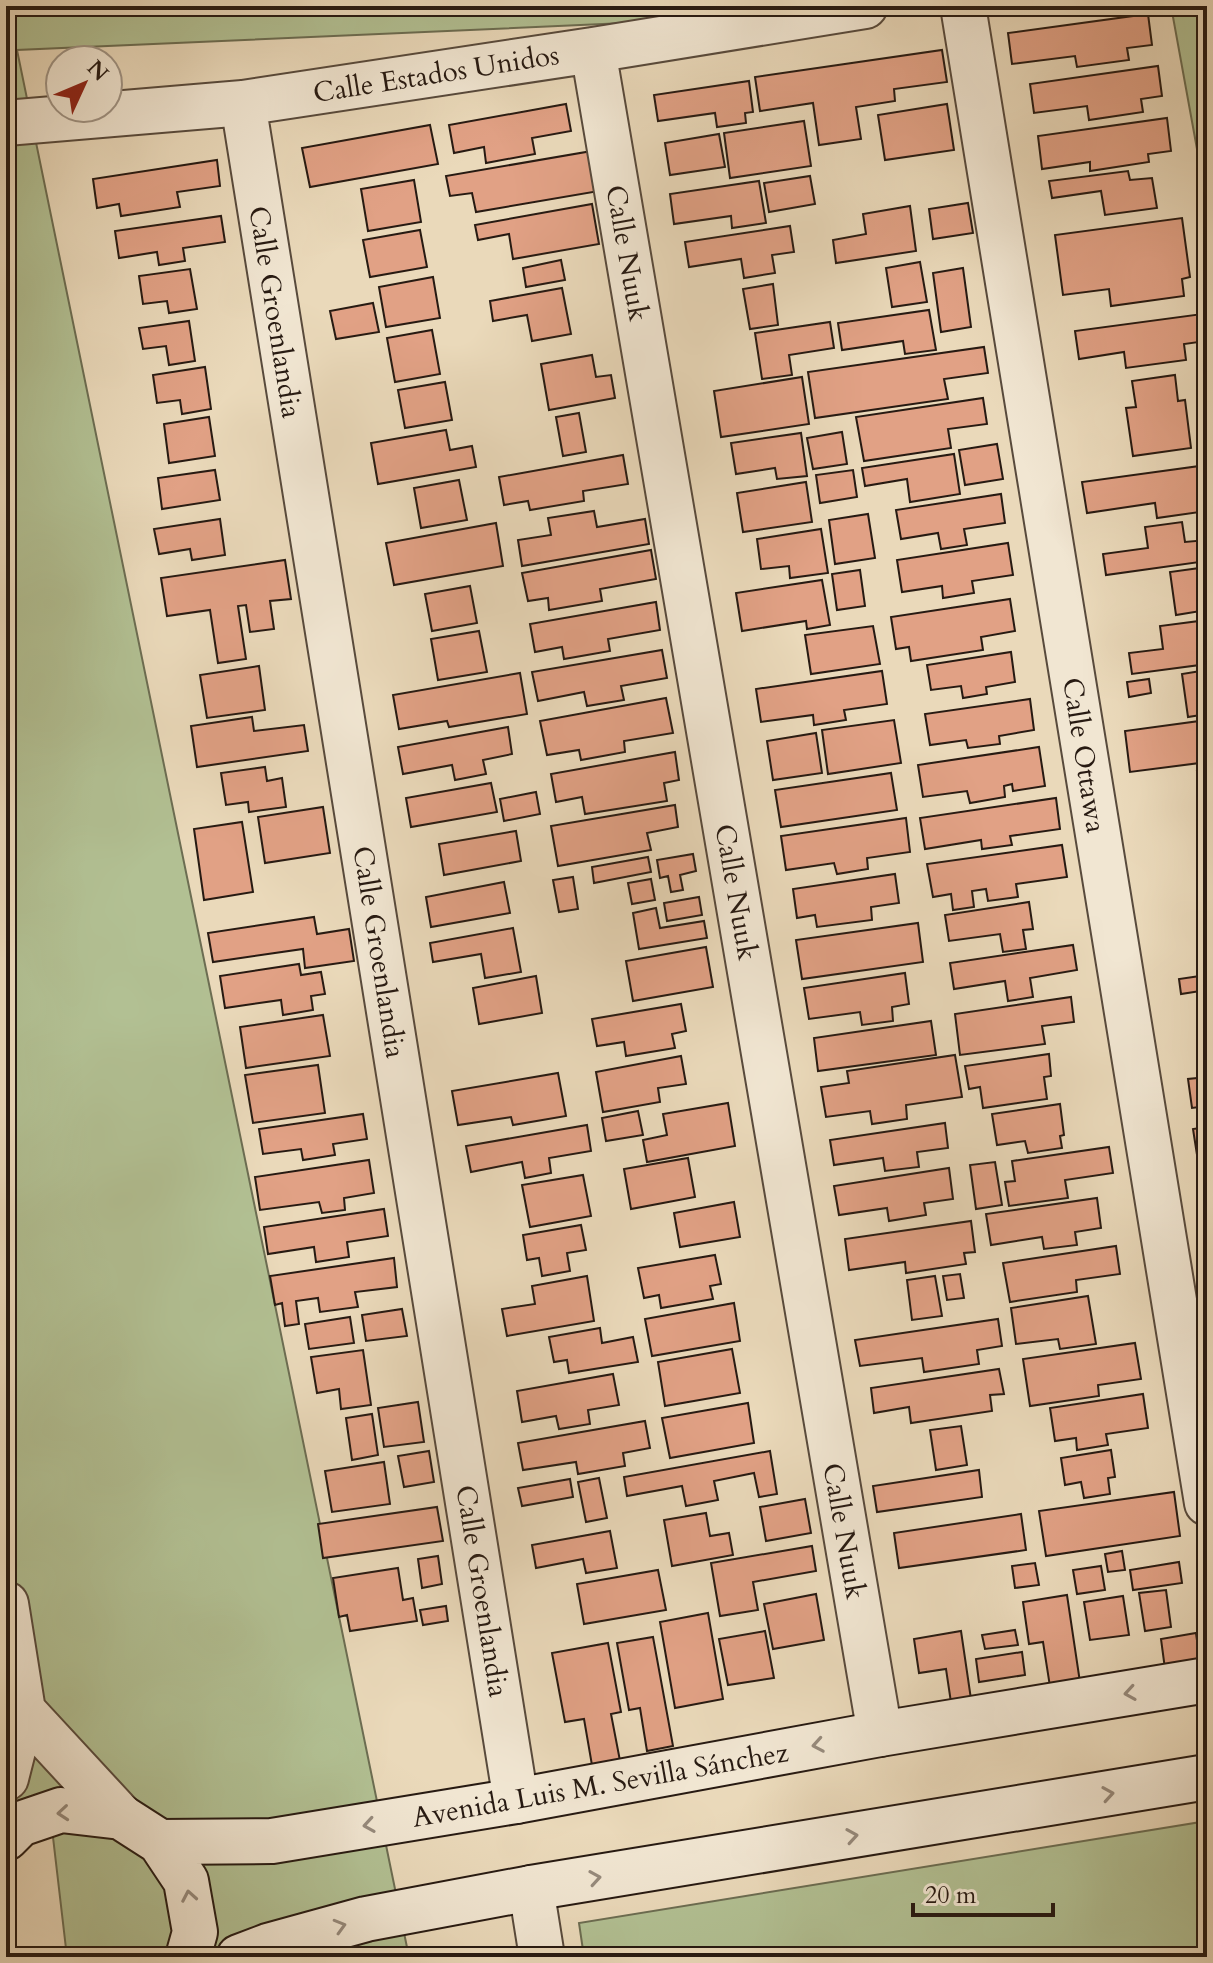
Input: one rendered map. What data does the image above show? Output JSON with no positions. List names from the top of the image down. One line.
{"streets":{"street":["Calle Estados Unidos","Calle Nuuk","Calle Groenlandia","Calle Ottawa","Avenida Luis M. Sevilla Sánchez"]},"crossings":[["Calle Estados Unidos","Calle Nuuk"],["Calle Estados Unidos","Calle Groenlandia"],["Calle Nuuk","Avenida Luis M. Sevilla Sánchez"],["Calle Groenlandia","Avenida Luis M. Sevilla Sánchez"]],"scale_bar":"20 m","north":"top right"}
